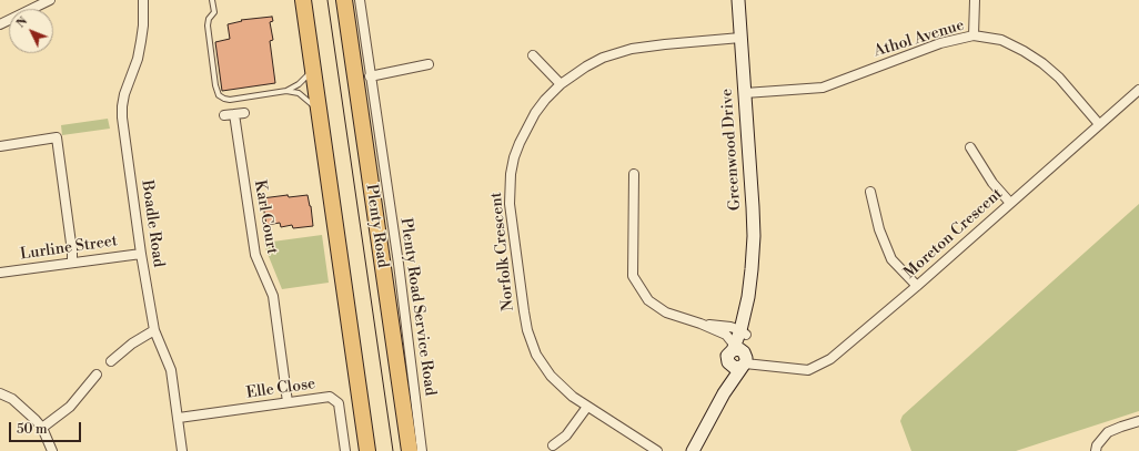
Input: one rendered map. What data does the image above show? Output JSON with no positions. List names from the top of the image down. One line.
{"streets":{"highway":["Plenty Road"],"street":["Athol Avenue","Greenwood Drive","Karl Court","Boadle Road","Moreton Crescent","Lurline Street","Norfolk Crescent","Plenty Road Service Road","Elle Close"]},"crossings":[["Athol Avenue","Greenwood Drive"],["Athol Avenue","Moreton Crescent"],["Greenwood Drive","Moreton Crescent"],["Greenwood Drive","Norfolk Crescent"],["Karl Court","Elle Close"],["Boadle Road","Lurline Street"],["Boadle Road","Elle Close"],["Plenty Road","Plenty Road Service Road"]],"scale_bar":"50 m","north":"top left"}
